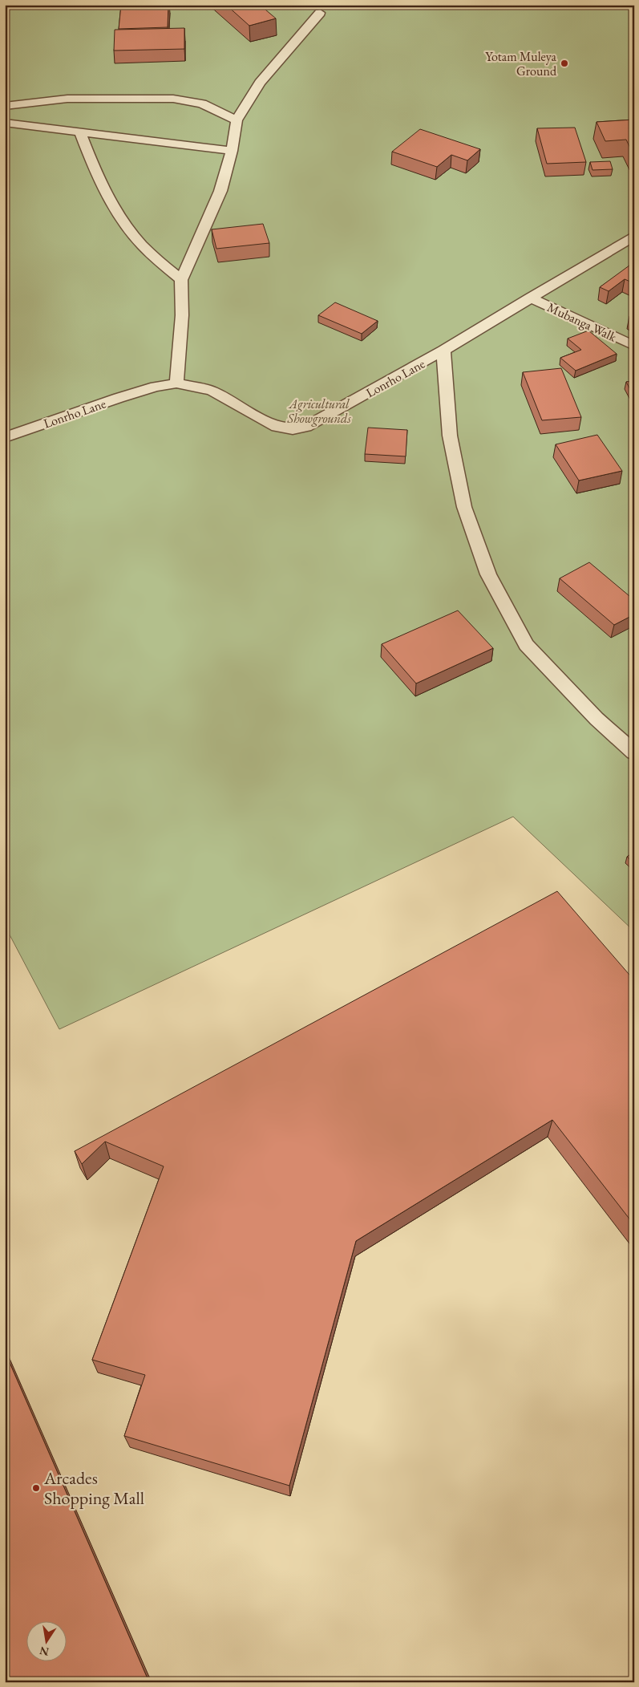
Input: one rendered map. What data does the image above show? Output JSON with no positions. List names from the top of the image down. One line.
{"streets":{"lane":["Mubanga Walk","Lonrho Lane"]},"crossings":[["Mubanga Walk","Lonrho Lane"]],"parks":["Agricultural Showgrounds"],"places":["Yotam Muleya Ground","Arcades Shopping Mall"],"north":"bottom"}
